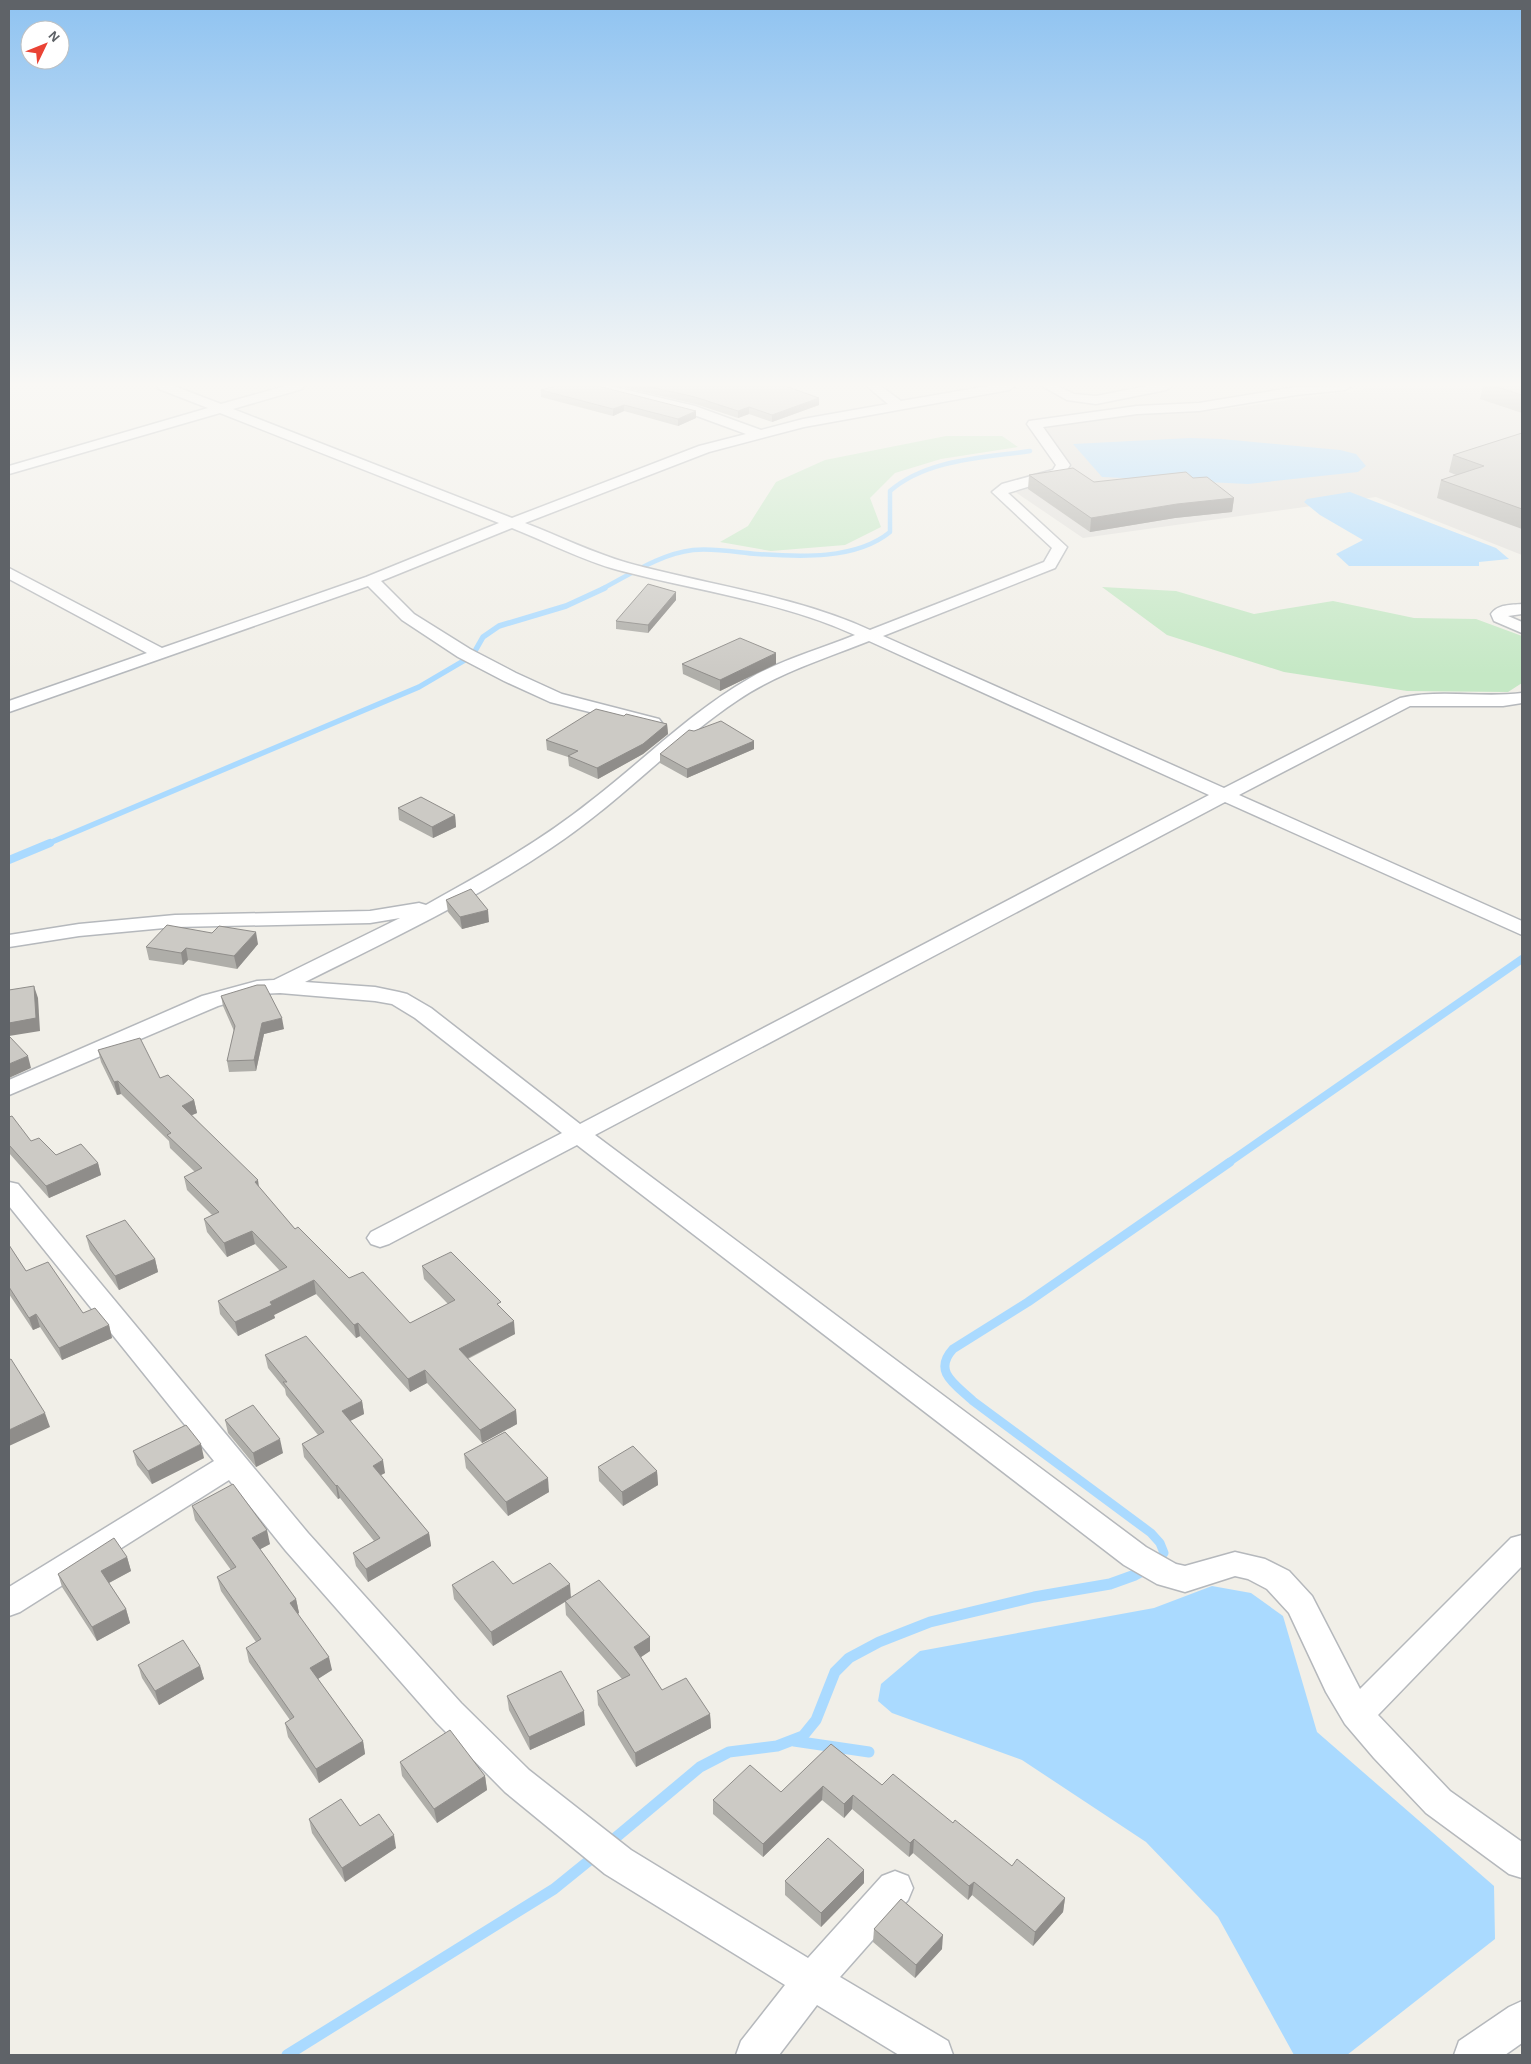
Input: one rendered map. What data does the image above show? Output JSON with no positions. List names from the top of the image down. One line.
{"north":"top right"}
